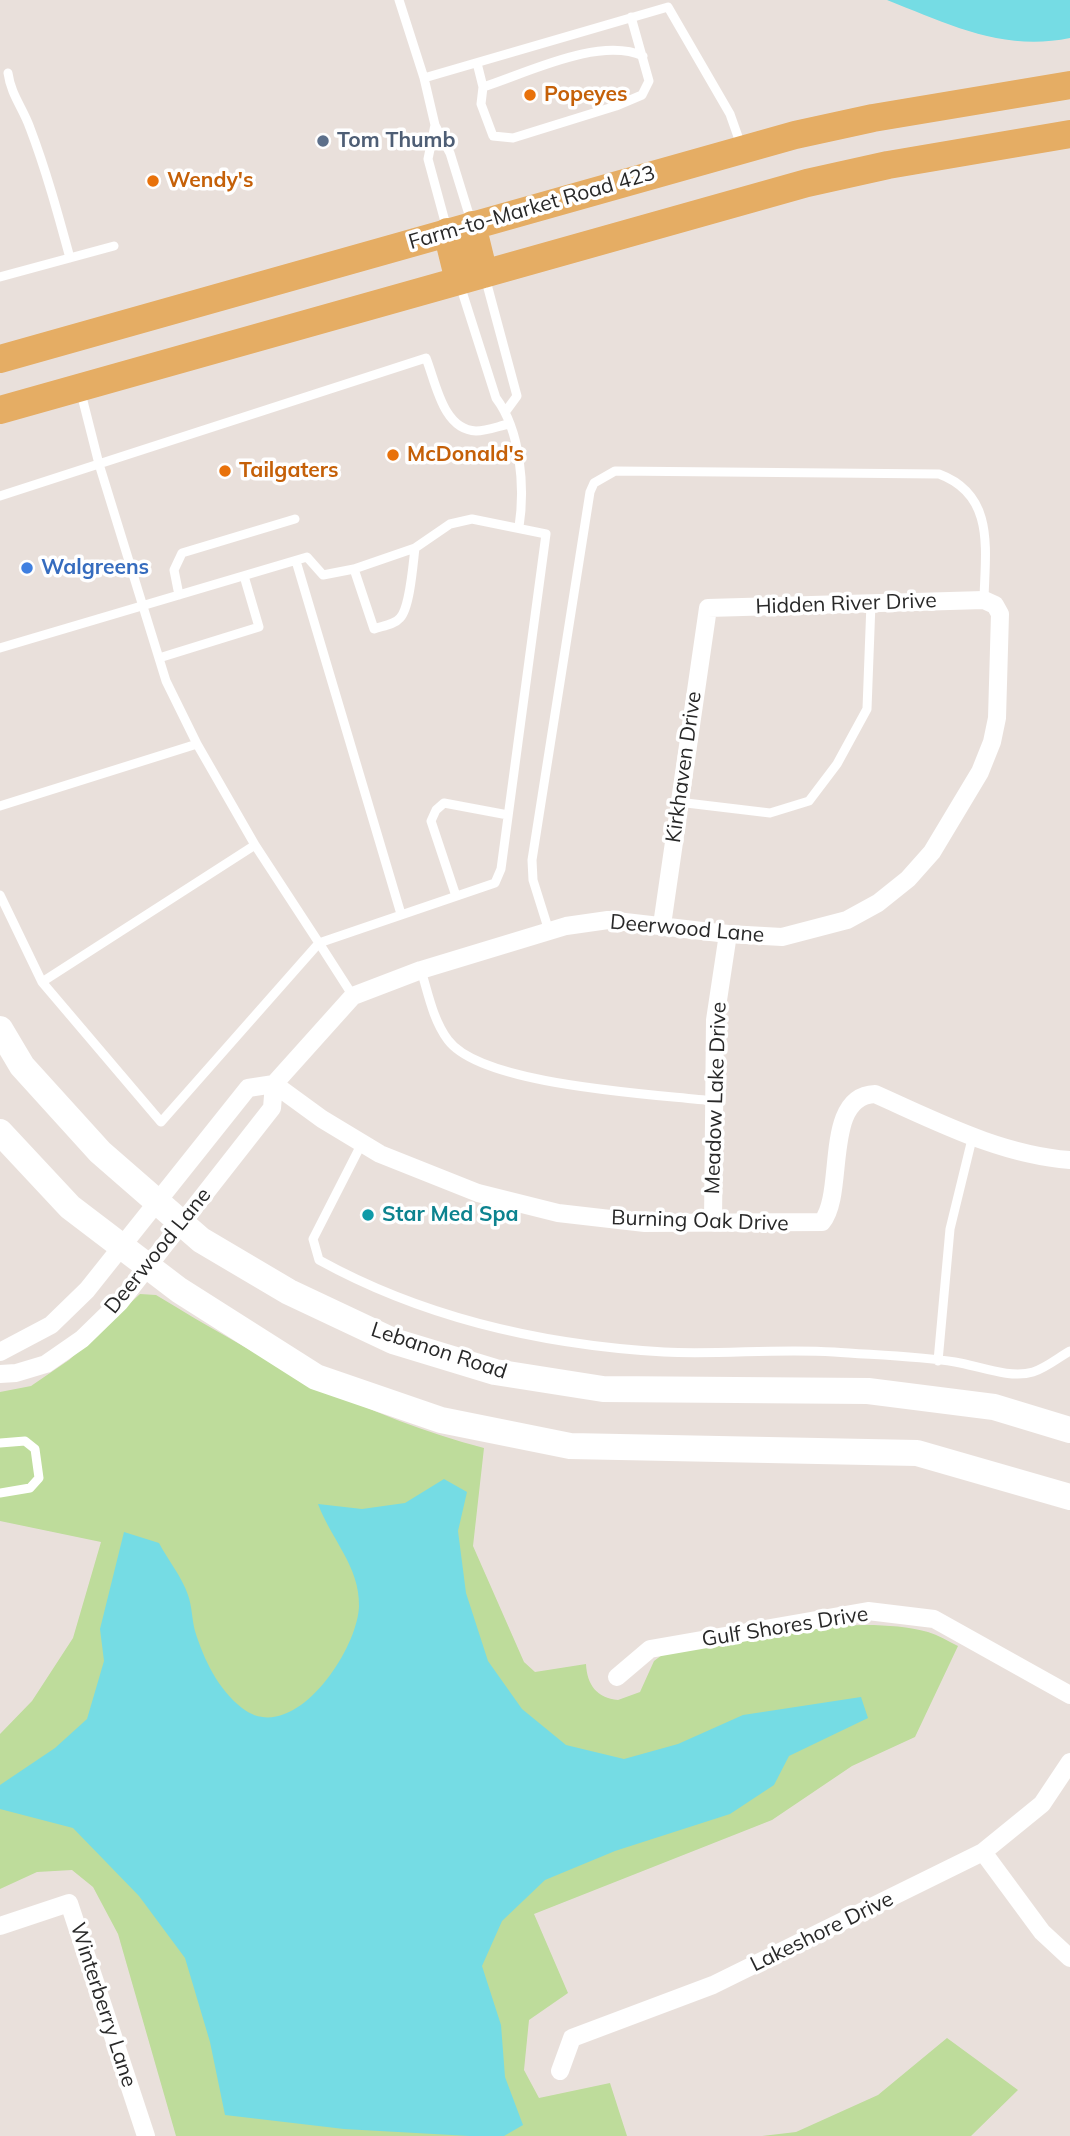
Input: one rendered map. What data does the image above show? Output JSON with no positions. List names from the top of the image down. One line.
{"streets":{"main road":["Farm-to-Market Road 423","Lebanon Road"],"street":["Hidden River Drive","Kirkhaven Drive","Deerwood Lane","Meadow Lake Drive","Burning Oak Drive","Gulf Shores Drive","Lakeshore Drive","Winterberry Lane"]},"crossings":[["Hidden River Drive","Kirkhaven Drive"],["Hidden River Drive","Deerwood Lane"],["Kirkhaven Drive","Deerwood Lane"],["Deerwood Lane","Meadow Lake Drive"],["Deerwood Lane","Burning Oak Drive"],["Deerwood Lane","Lebanon Road"],["Meadow Lake Drive","Burning Oak Drive"]],"places":["Popeyes","Tom Thumb","Wendy's","McDonald's","Tailgaters","Walgreens","Star Med Spa"]}
